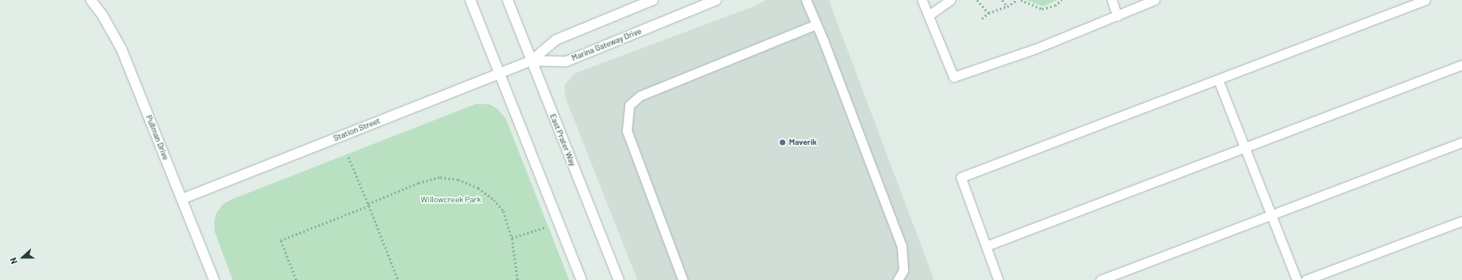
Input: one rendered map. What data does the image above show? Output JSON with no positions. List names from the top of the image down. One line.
{"streets":{"street":["Marina Gateway Drive","Station Street","Pullman Drive","East Prater Way"]},"crossings":[["Marina Gateway Drive","Station Street"],["Marina Gateway Drive","East Prater Way"],["Station Street","Pullman Drive"],["Station Street","East Prater Way"]],"parks":["Willowcreek Park"],"places":["Maverik"],"north":"left"}
